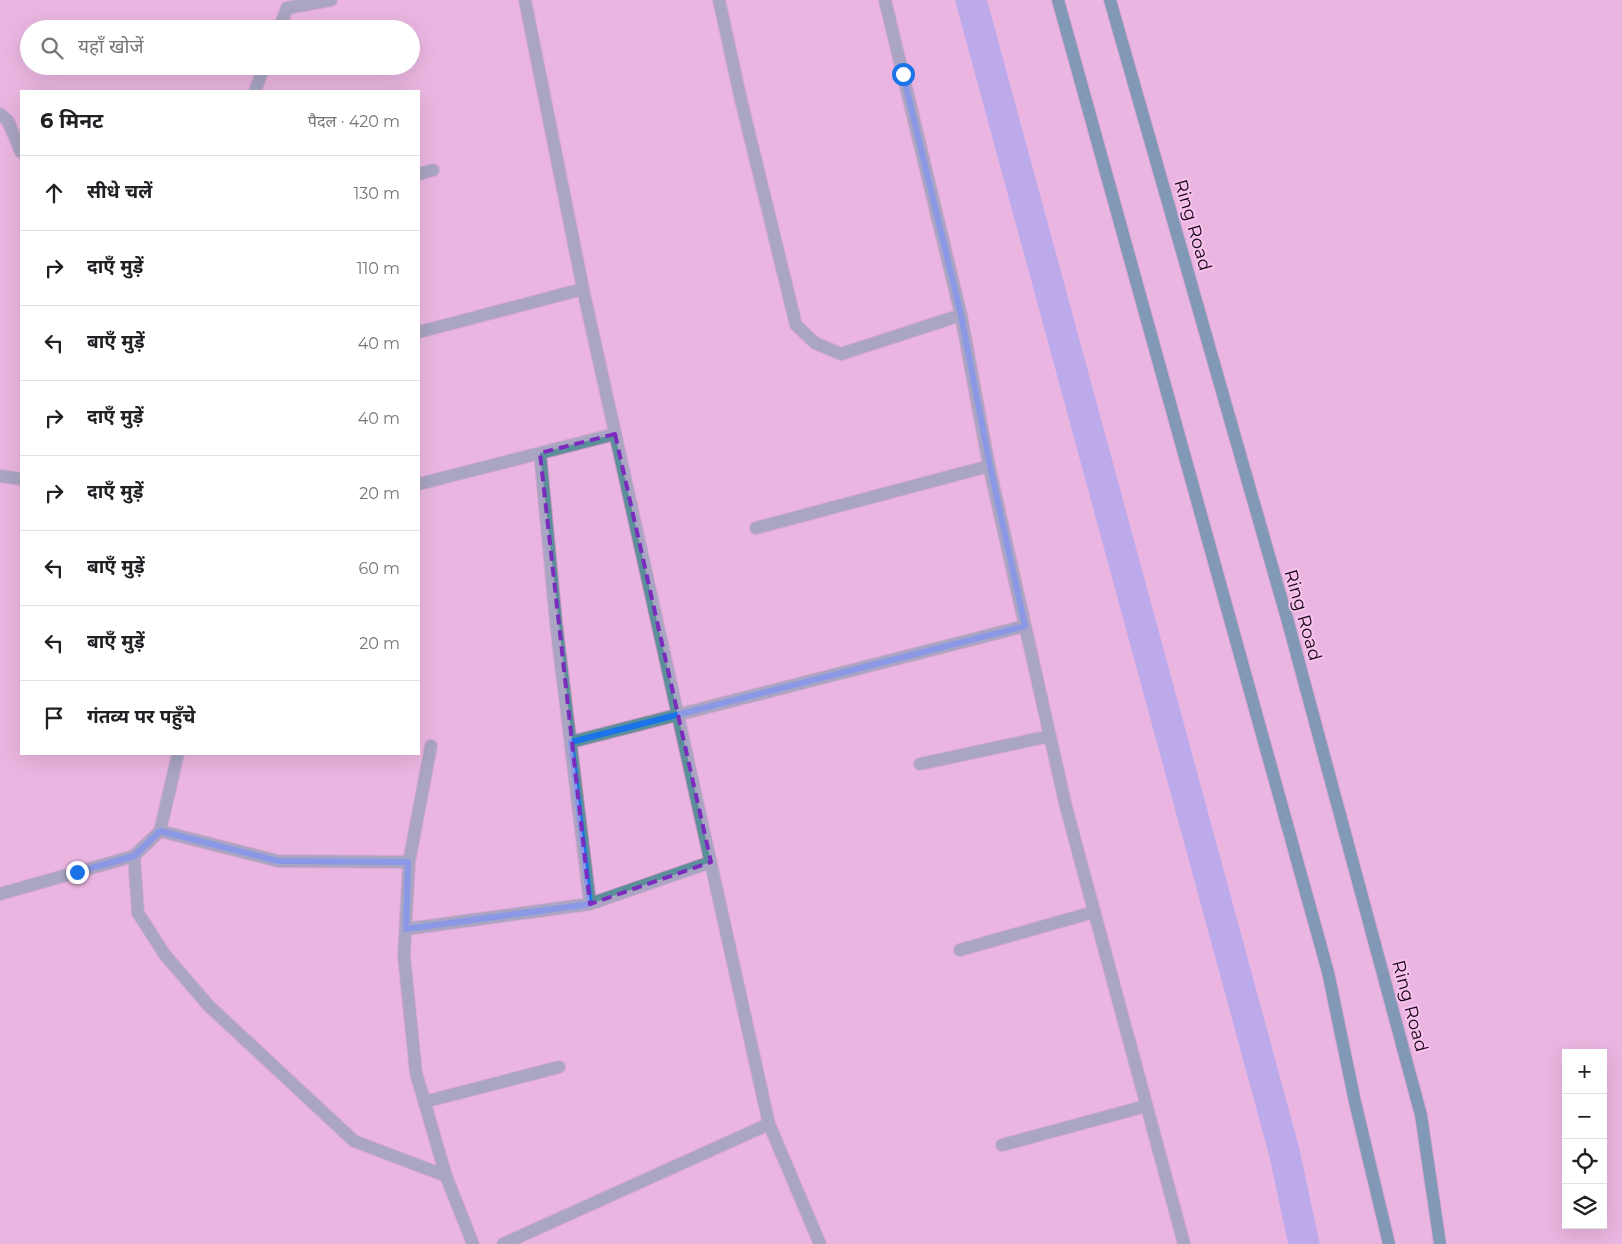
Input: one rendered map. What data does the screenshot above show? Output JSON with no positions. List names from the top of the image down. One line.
{"streets":{"main road":["Ring Road"]},"page":{"search":"यहाँ खोजें","heading":["6 मिनट","पैदल · 420 m"],"list":[["सीधे चलें","130 m"],["दाएँ मुड़ें","110 m"],["बाएँ मुड़ें","40 m"],["दाएँ मुड़ें","40 m"],["दाएँ मुड़ें","20 m"],["बाएँ मुड़ें","60 m"],["बाएँ मुड़ें","20 m"],"गंतव्य पर पहुँचे"],"map_buttons":["+","−"]}}
